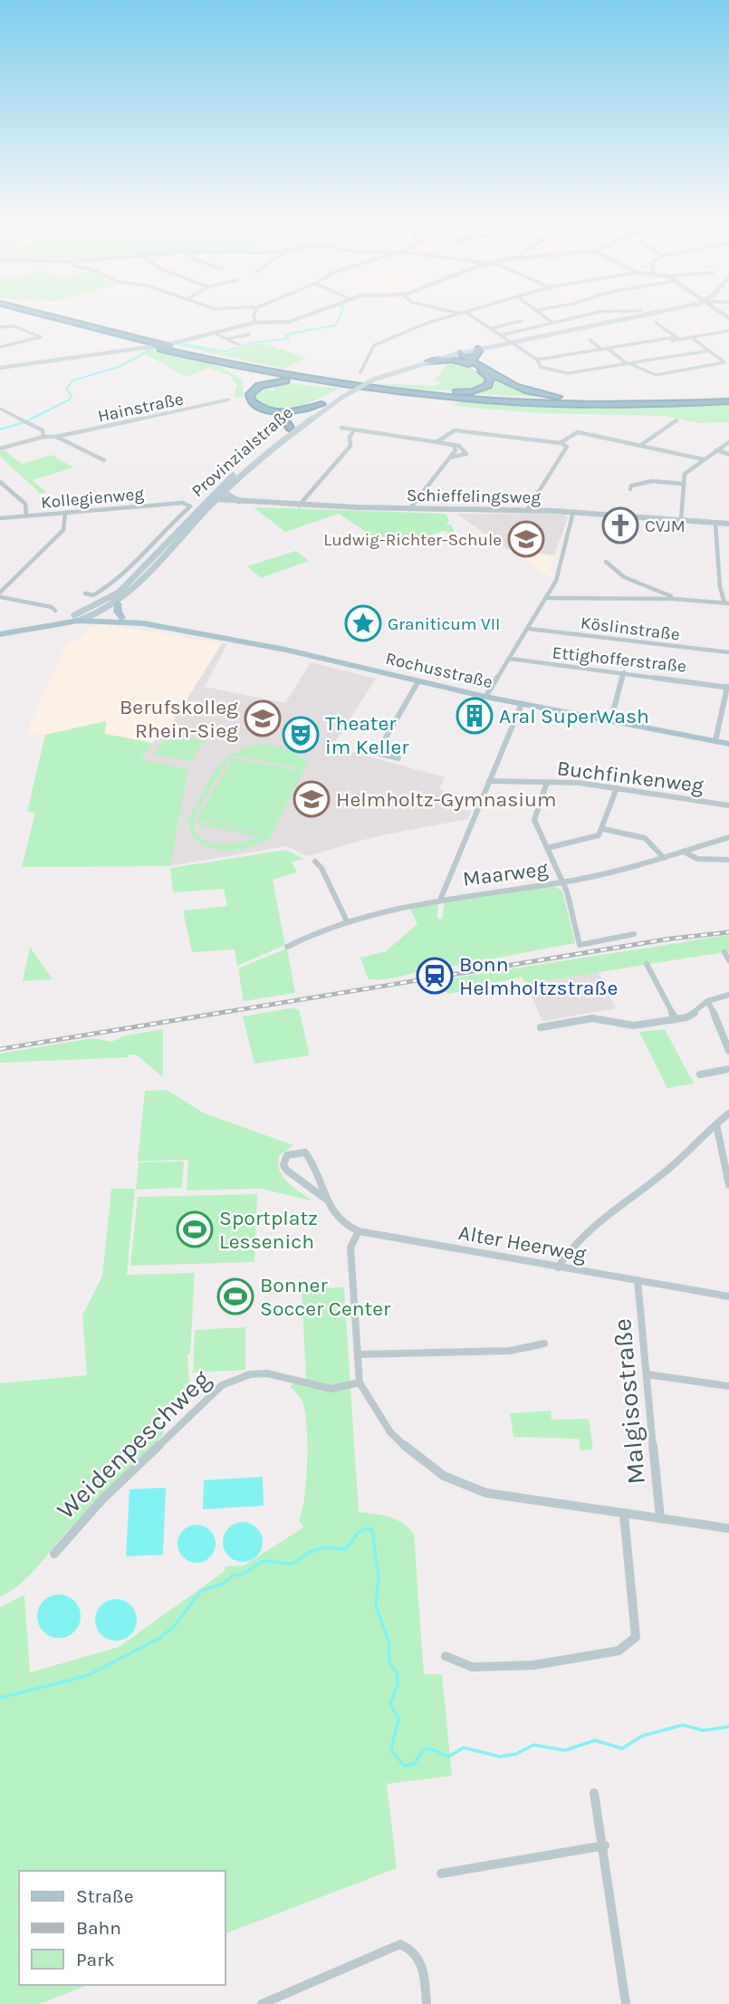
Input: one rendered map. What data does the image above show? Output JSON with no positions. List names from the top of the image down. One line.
{"streets":{"main road":["Provinzialstraße","Rochusstraße"],"street":["Hainstraße","Schieffelingsweg","Kollegienweg","Köslinstraße","Ettighofferstraße","Buchfinkenweg","Maarweg","Alter Heerweg","Malgisostraße","Weidenpeschweg"]},"crossings":[["Provinzialstraße","Schieffelingsweg"],["Provinzialstraße","Rochusstraße"],["Ettighofferstraße","Rochusstraße"],["Alter Heerweg","Malgisostraße"]],"places":{"church":["CVJM"],"school or university":["Ludwig-Richter-Schule","Berufskolleg Rhein-Sieg","Helmholtz-Gymnasium"],"place":["Graniticum VII"],"building":["Aral SuperWash"],"theatre":["Theater im Keller"],"station":["Bonn Helmholtzstraße"],"sports":["Sportplatz Lessenich","Bonner Soccer Center"]},"legend":["Straße","Bahn","Park"]}
